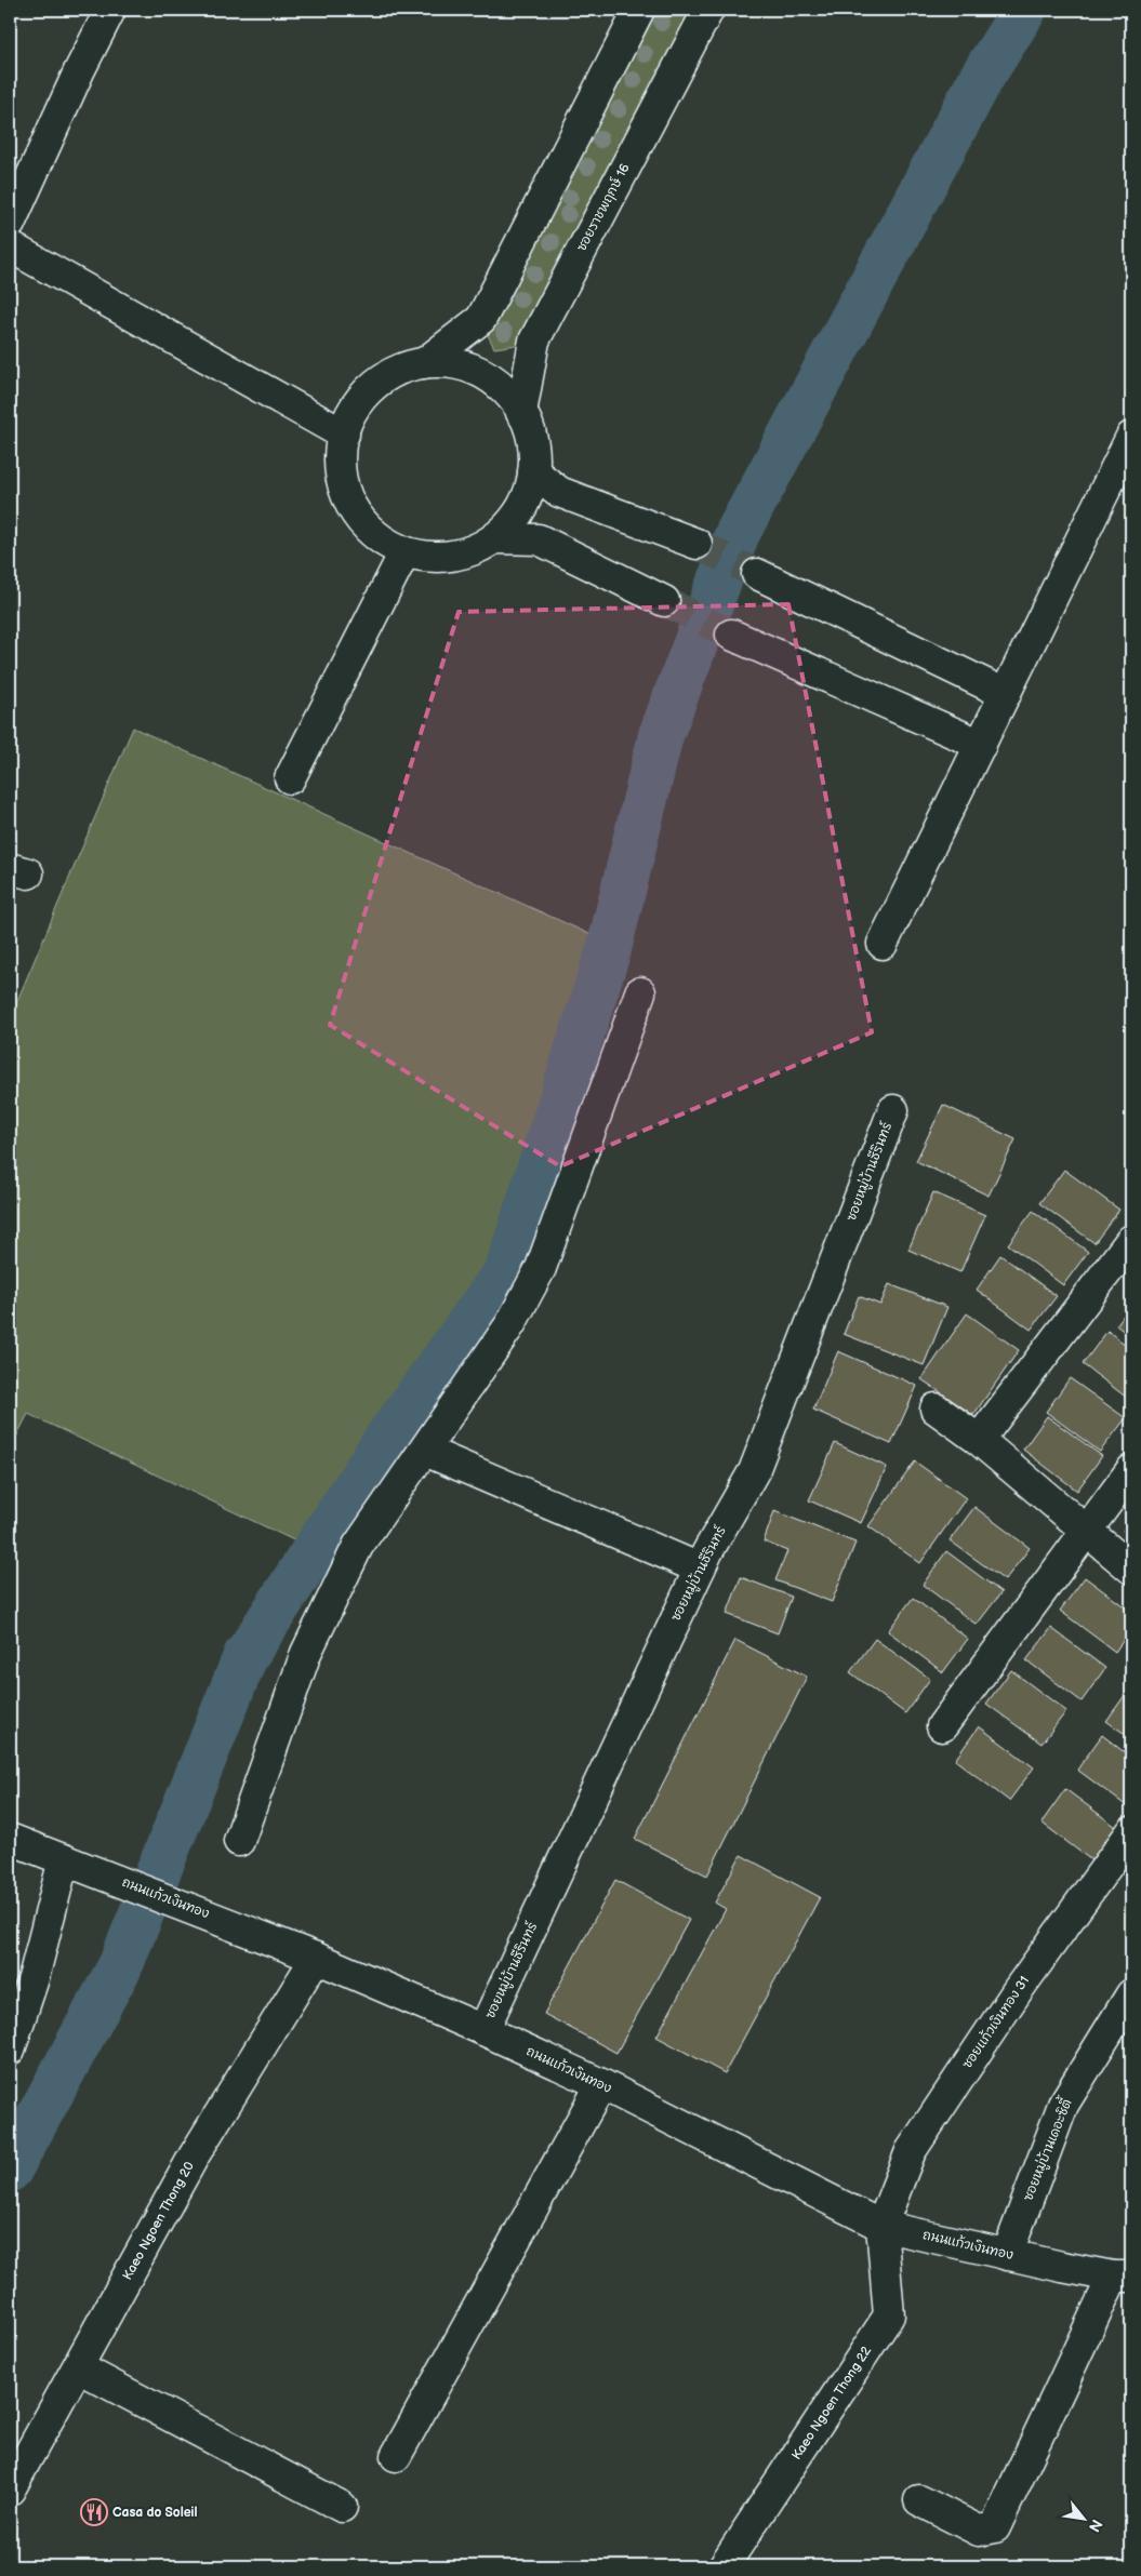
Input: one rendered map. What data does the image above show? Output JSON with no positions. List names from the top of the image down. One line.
{"streets":{"street":["ซอยราชพฤกษ์ 16","ซอยหมู่บ้านธีรินทร์","ถนนแก้วเงินทอง","ซอยแก้วเงินทอง 31","ซอยหมู่บ้านเดอะซิตี้","Kaeo Ngoen Thong 20","Kaeo Ngoen Thong 22"]},"crossings":[["ซอยหมู่บ้านธีรินทร์","ถนนแก้วเงินทอง"],["ถนนแก้วเงินทอง","ซอยแก้วเงินทอง 31"],["ถนนแก้วเงินทอง","ซอยหมู่บ้านเดอะซิตี้"],["ถนนแก้วเงินทอง","Kaeo Ngoen Thong 20"],["ถนนแก้วเงินทอง","Kaeo Ngoen Thong 22"],["ซอยแก้วเงินทอง 31","Kaeo Ngoen Thong 22"]],"places":{"restaurant":["Casa do Soleil"]},"north":"bottom right"}
